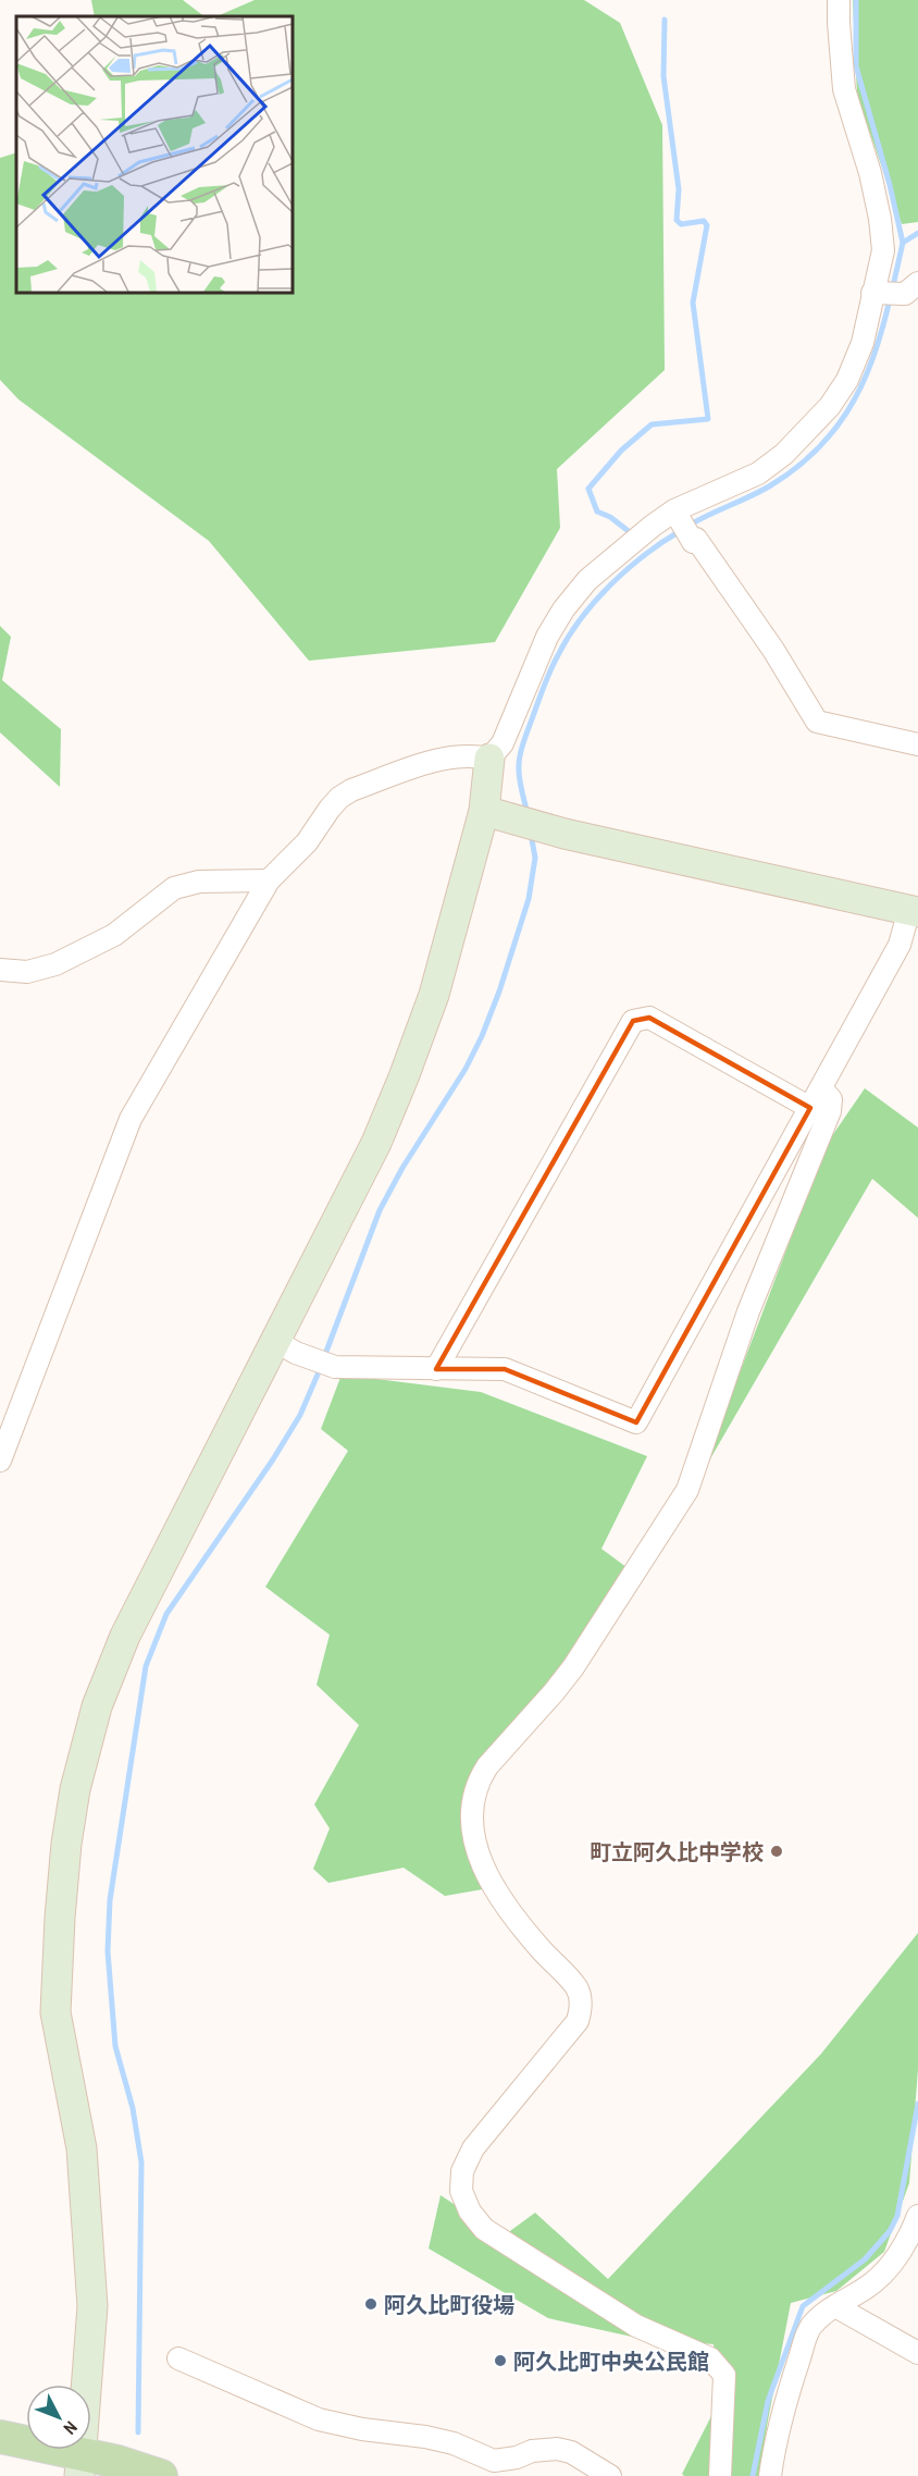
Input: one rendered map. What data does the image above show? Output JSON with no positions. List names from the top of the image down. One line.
{"places":["町立阿久比中学校","阿久比町役場","阿久比町中央公民館"],"north":"bottom right"}
